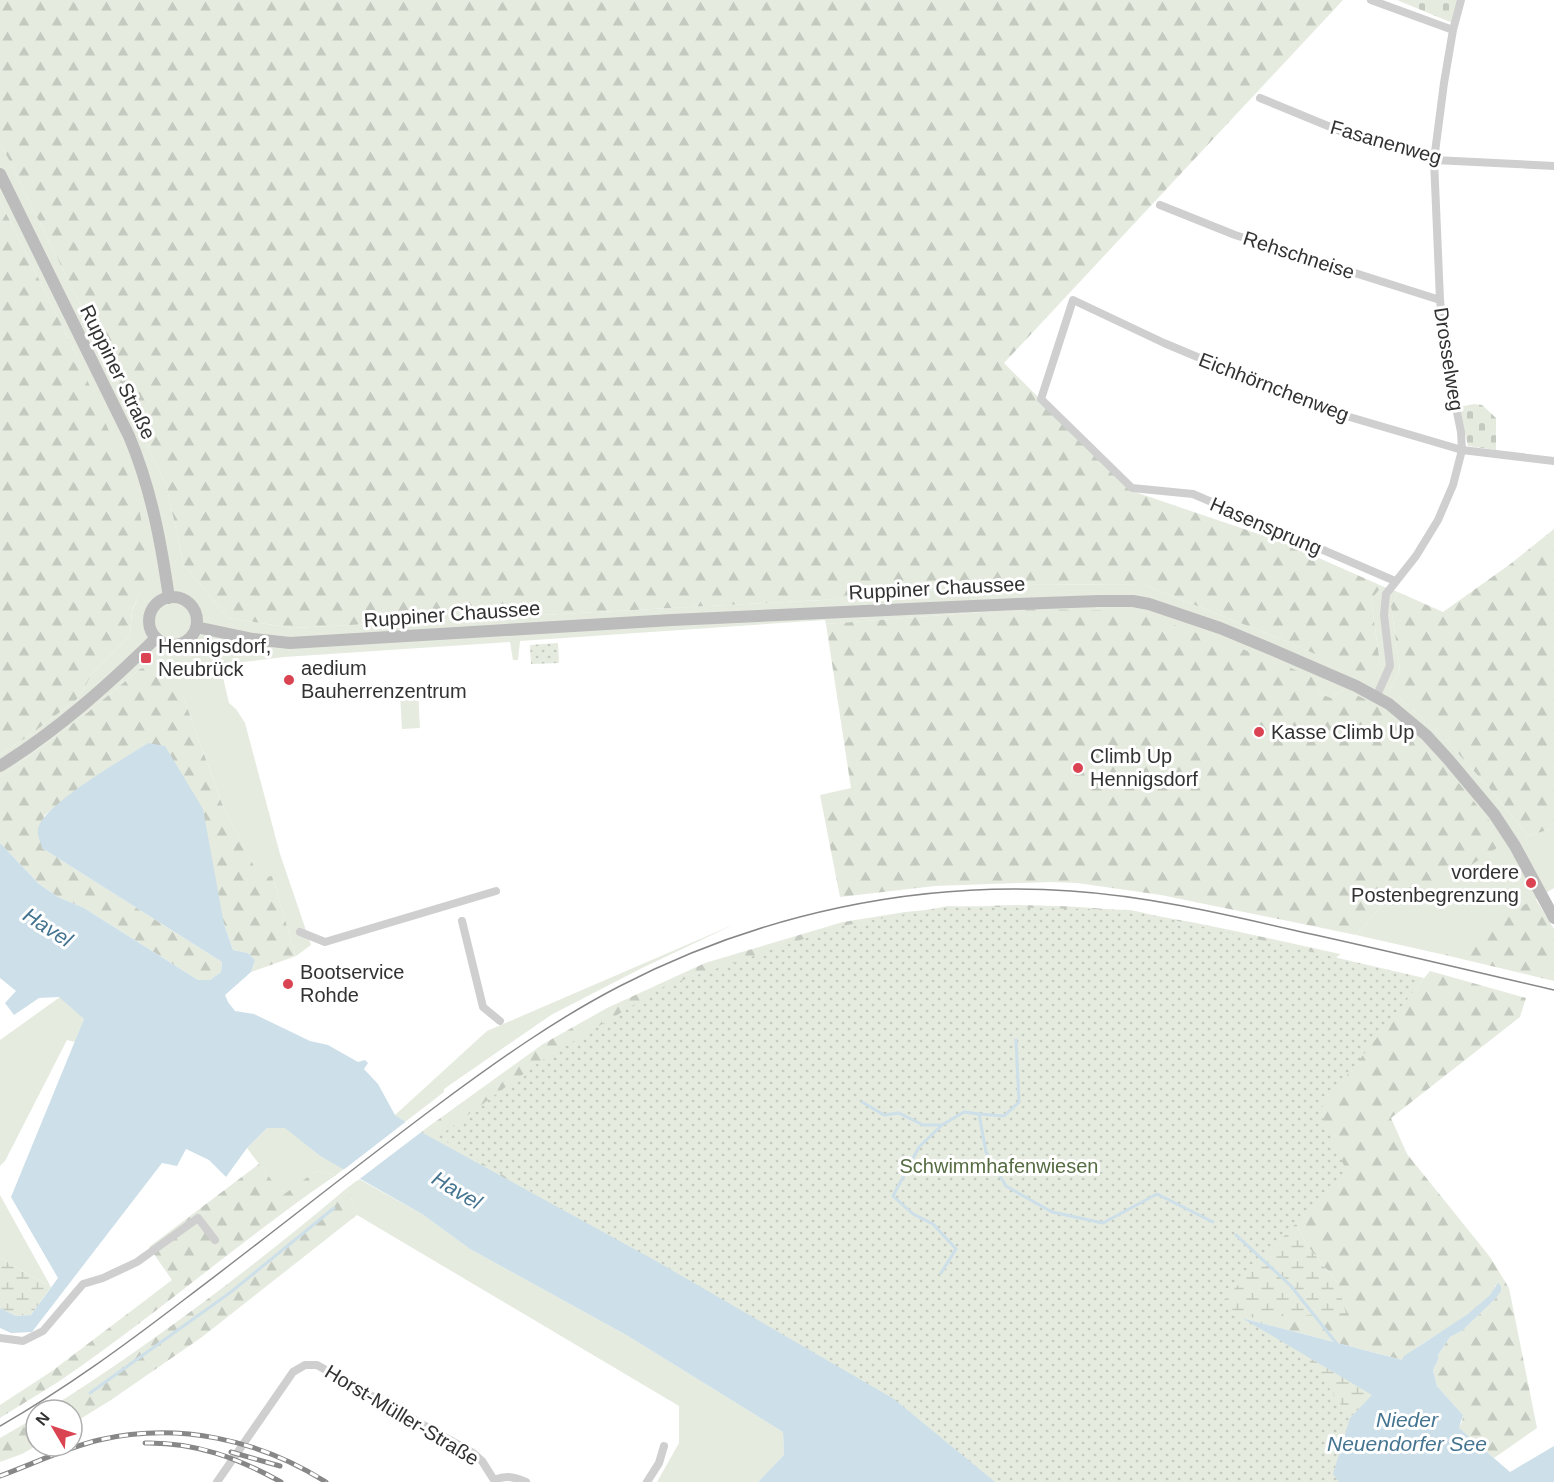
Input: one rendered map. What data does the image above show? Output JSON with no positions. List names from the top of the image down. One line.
{"streets":{"main road":["Ruppiner Straße","Ruppiner Chaussee"],"street":["Fasanenweg","Rehschneise","Drosselweg","Eichhörnchenweg","Hasensprung","Horst-Müller-Straße"]},"crossings":[["Fasanenweg","Drosselweg"],["Rehschneise","Drosselweg"],["Drosselweg","Eichhörnchenweg"],["Drosselweg","Hasensprung"],["Drosselweg","Ruppiner Chaussee"],["Ruppiner Straße","Ruppiner Chaussee"],["Eichhörnchenweg","Hasensprung"]],"water":["Havel","Nieder Neuendorfer See"],"parks":["Schwimmhafenwiesen"],"places":{"transit":["Hennigsdorf, Neubrück"],"other":["aedium Bauherrenzentrum","Kasse Climb Up","Climb Up Hennigsdorf","vordere Postenbegrenzung","Bootservice Rohde"]},"north":"top left"}
